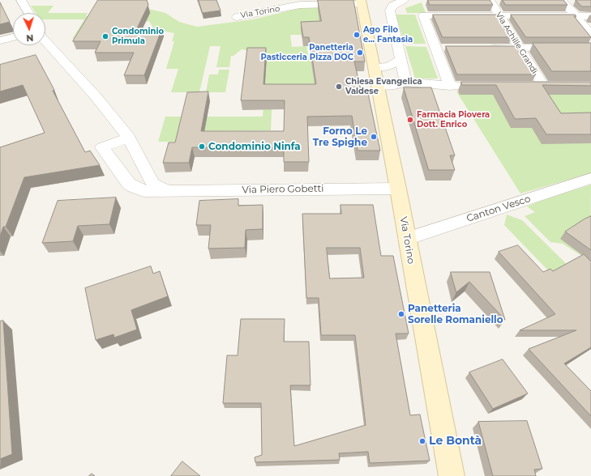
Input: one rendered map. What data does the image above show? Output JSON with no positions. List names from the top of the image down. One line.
{"streets":{"street":["Via Torino","Via Achille Grandi","Via Piero Gobetti","Canton Vesco"]},"crossings":[["Via Torino","Via Piero Gobetti"],["Via Torino","Canton Vesco"]],"places":["Ago Filo e... Fantasia","Condominio Primula","Panetteria Pasticceria Pizza DOC","Chiesa Evangelica Valdese","Farmacia Piovera Dott. Enrico","Forno Le Tre Spighe","Condominio Ninfa","Panetteria Sorelle Romaniello","Le Bontà"],"north":"bottom"}
